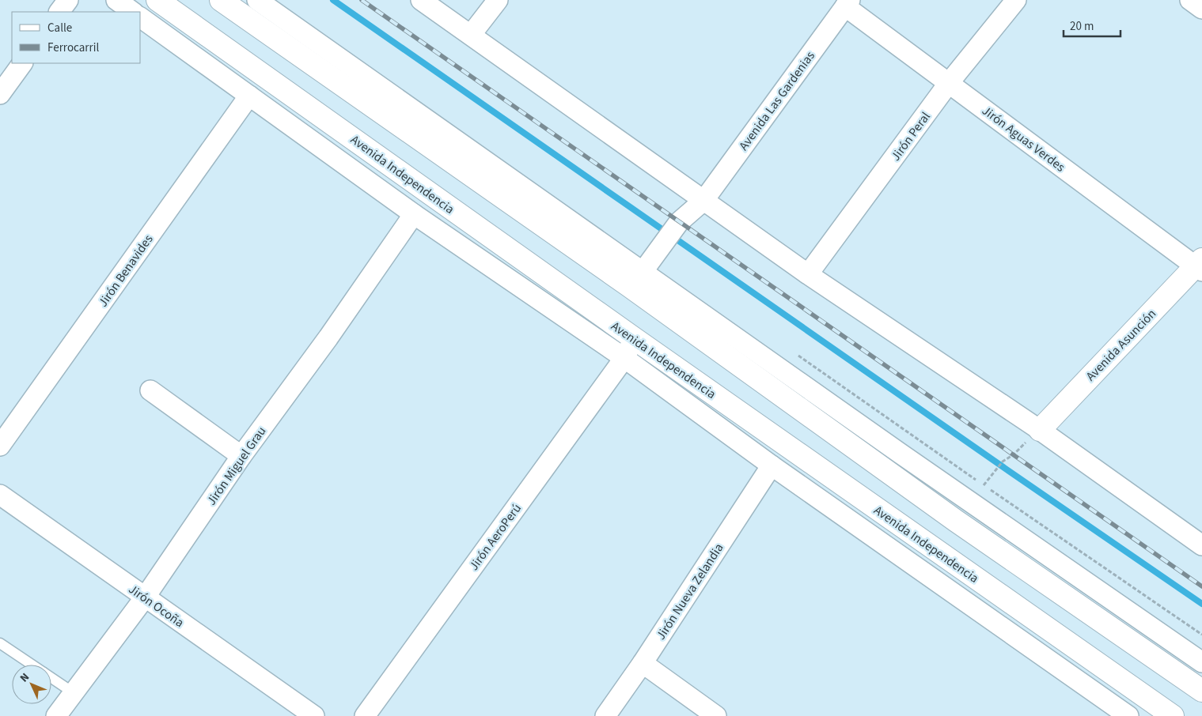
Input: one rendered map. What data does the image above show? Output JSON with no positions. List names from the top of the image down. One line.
{"streets":{"main road":["Avenida Independencia","Avenida Asunción"],"street":["Avenida Las Gardenias","Jirón Peral","Jirón Aguas Verdes","Jirón Benavides","Jirón Miguel Grau","Jirón AeroPerú","Jirón Nueva Zelandia","Jirón Ocoña"]},"crossings":[["Avenida Las Gardenias","Jirón Aguas Verdes"],["Jirón Peral","Jirón Aguas Verdes"],["Jirón Aguas Verdes","Avenida Asunción"],["Avenida Independencia","Jirón Benavides"],["Avenida Independencia","Jirón Miguel Grau"],["Avenida Independencia","Jirón AeroPerú"],["Avenida Independencia","Jirón Nueva Zelandia"],["Jirón Miguel Grau","Jirón Ocoña"]],"legend":["Calle","Ferrocarril"],"scale_bar":"20 m","north":"top left"}
